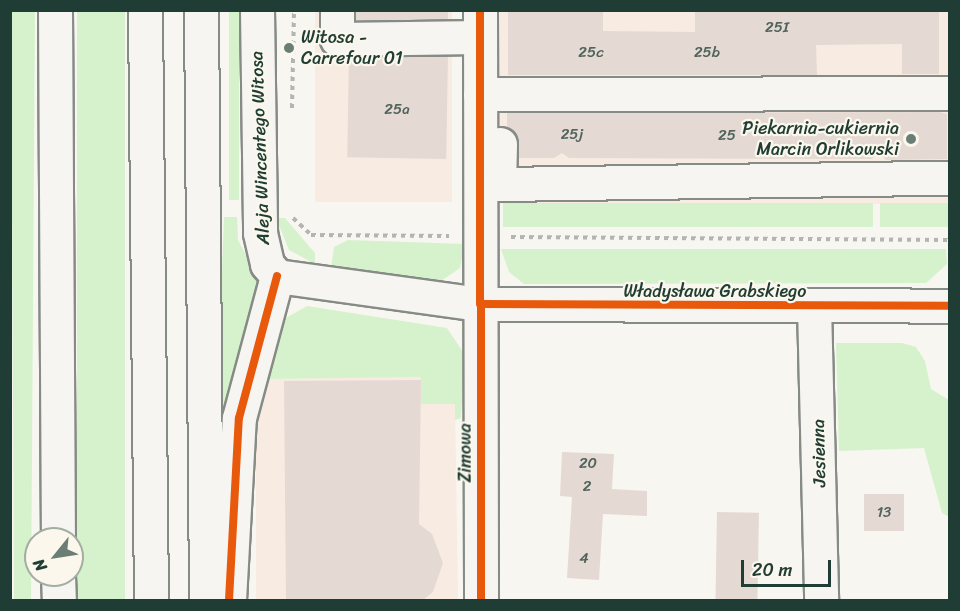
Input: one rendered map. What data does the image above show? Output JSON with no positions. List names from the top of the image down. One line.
{"streets":{"street":["Aleja Wincentego Witosa","Władysława Grabskiego","Zimowa","Jesienna"]},"crossings":[["Aleja Wincentego Witosa","Władysława Grabskiego"],["Władysława Grabskiego","Zimowa"],["Władysława Grabskiego","Jesienna"]],"places":["Witosa - Carrefour 01","Piekarnia-cukiernia Marcin Orlikowski"],"house_numbers":["25I","25c","25b","25a","25j","25","20","2","13","4"],"scale_bar":"20 m","north":"bottom left"}
